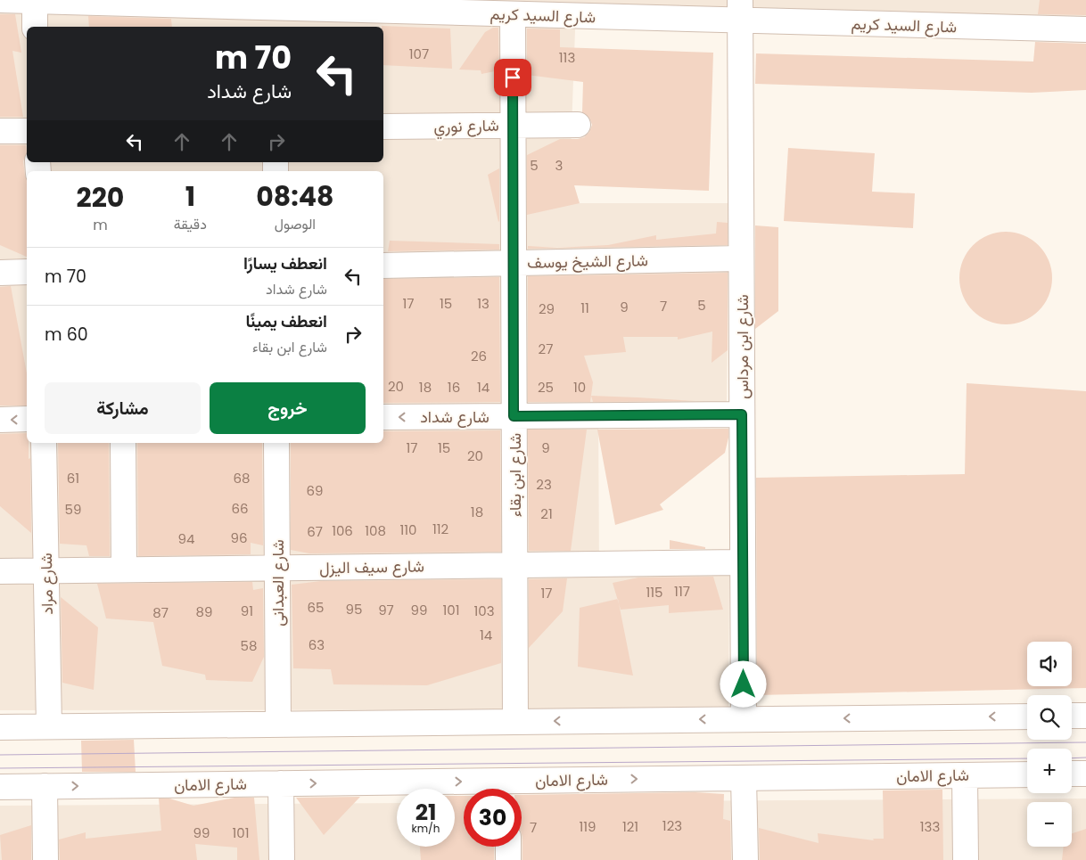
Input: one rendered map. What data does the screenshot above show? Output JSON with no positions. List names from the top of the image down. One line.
{"streets":{"street":["شارع السيد كريم","شارع نوري","شارع الشيخ يوسف","شارع ابن مرداس","شارع شداد","شارع ابن بقاء","شارع سيف اليزل","شارع العبدانى","شارع مراد","شارع الامان"]},"crossings":[["شارع السيد كريم","شارع ابن مرداس"],["شارع السيد كريم","شارع ابن بقاء"],["شارع نوري","شارع ابن بقاء"],["شارع الشيخ يوسف","شارع ابن مرداس"],["شارع الشيخ يوسف","شارع ابن بقاء"],["شارع ابن مرداس","شارع شداد"],["شارع ابن مرداس","شارع سيف اليزل"],["شارع شداد","شارع ابن بقاء"],["شارع ابن بقاء","شارع سيف اليزل"],["شارع سيف اليزل","شارع العبدانى"],["شارع سيف اليزل","شارع مراد"]],"one_way":["شارع شداد"],"house_numbers":["107","113","5","3","17","15","13","5","7","9","11","29","27","26","20","18","16","14","25","10","17","15","9","20","61","68","23","69","66","59","18","21","112","110","106","108","67","96","94","117","115","17","65","95","97","99","101","91","103","89","87","14","63","58","123","119","121","133","7","99","101"],"page":{"turn":["70 m","شارع شداد"],"eta":["08:48","الوصول","1","دقيقة","220","m"],"list":[{"name":"انعطف يسارًا","note":"شارع شداد","value":"70 m"},{"name":"انعطف يمينًا","note":"شارع ابن بقاء","value":"60 m"}],"buttons":["خروج","مشاركة"],"map_buttons":["+","−"],"speed":"21 km/h","limit":"30"}}
